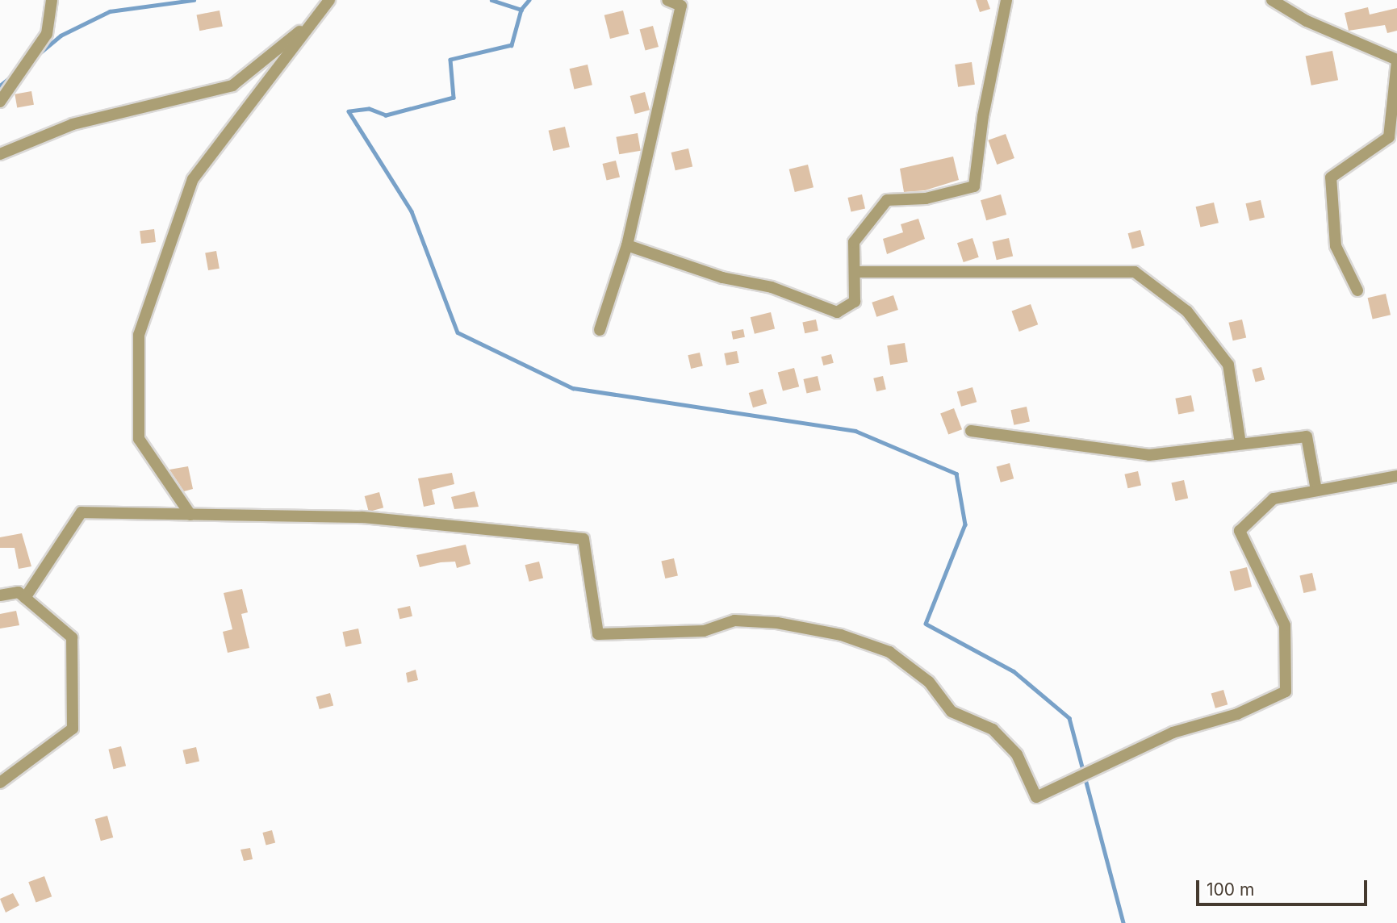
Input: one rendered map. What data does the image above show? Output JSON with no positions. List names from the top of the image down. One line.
{"scale_bar":"100 m"}
